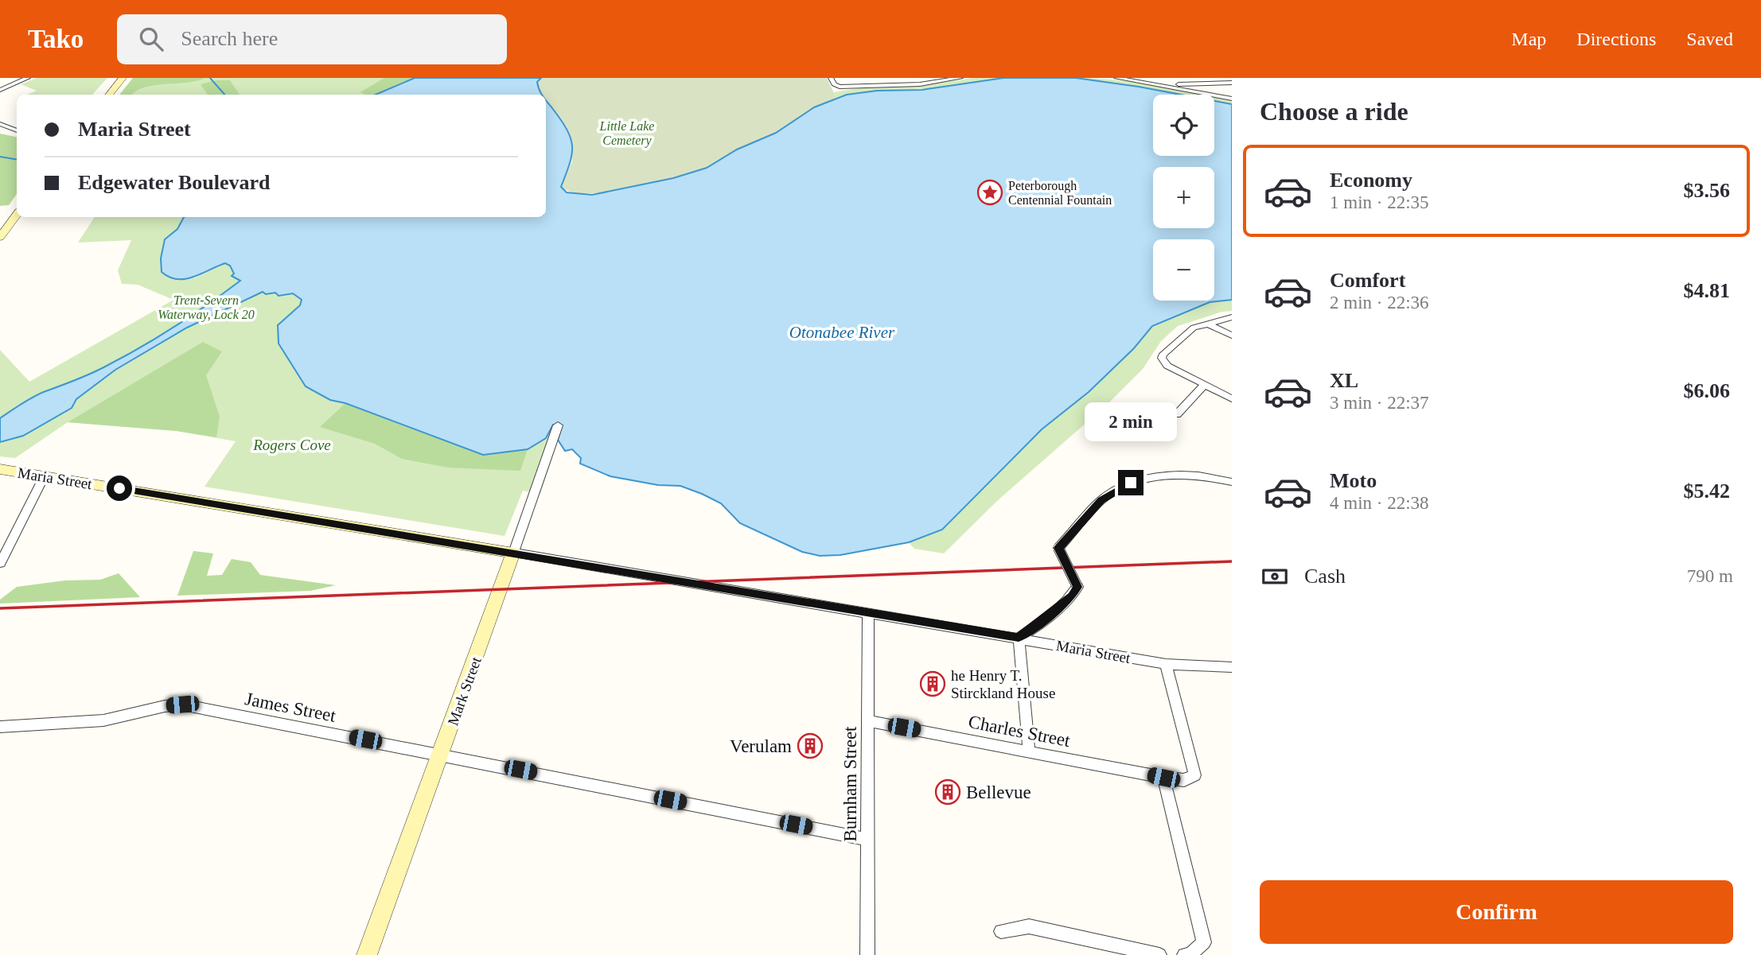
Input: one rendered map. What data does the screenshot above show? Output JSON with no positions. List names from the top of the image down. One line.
{"streets":{"street":["Maria Street","Mark Street","James Street","Charles Street","Burnham Street"]},"crossings":[["Maria Street","Mark Street"],["Maria Street","Charles Street"],["Maria Street","Burnham Street"],["Mark Street","James Street"],["James Street","Burnham Street"],["Charles Street","Burnham Street"]],"water":["Otonabee River"],"parks":["Little Lake Cemetery","Trent-Severn Waterway, Lock 20","Rogers Cove"],"places":{"place":["Peterborough Centennial Fountain"],"building":["he Henry T. Stirckland House","Verulam","Bellevue"]},"page":{"header":"Tako","search":"Search here","nav":["Map","Directions","Saved"],"heading":"Choose a ride","map_buttons":["+","−"],"banner":["Maria Street","Edgewater Boulevard"],"list":[{"name":"Economy","note":"1 min · 22:35","value":"$3.56"},{"name":"Comfort","note":"2 min · 22:36","value":"$4.81"},{"name":"XL","note":"3 min · 22:37","value":"$6.06"},{"name":"Moto","note":"4 min · 22:38","value":"$5.42"}],"bubble":"2 min","pay":["Cash","790 m"],"buttons":"Confirm"}}
